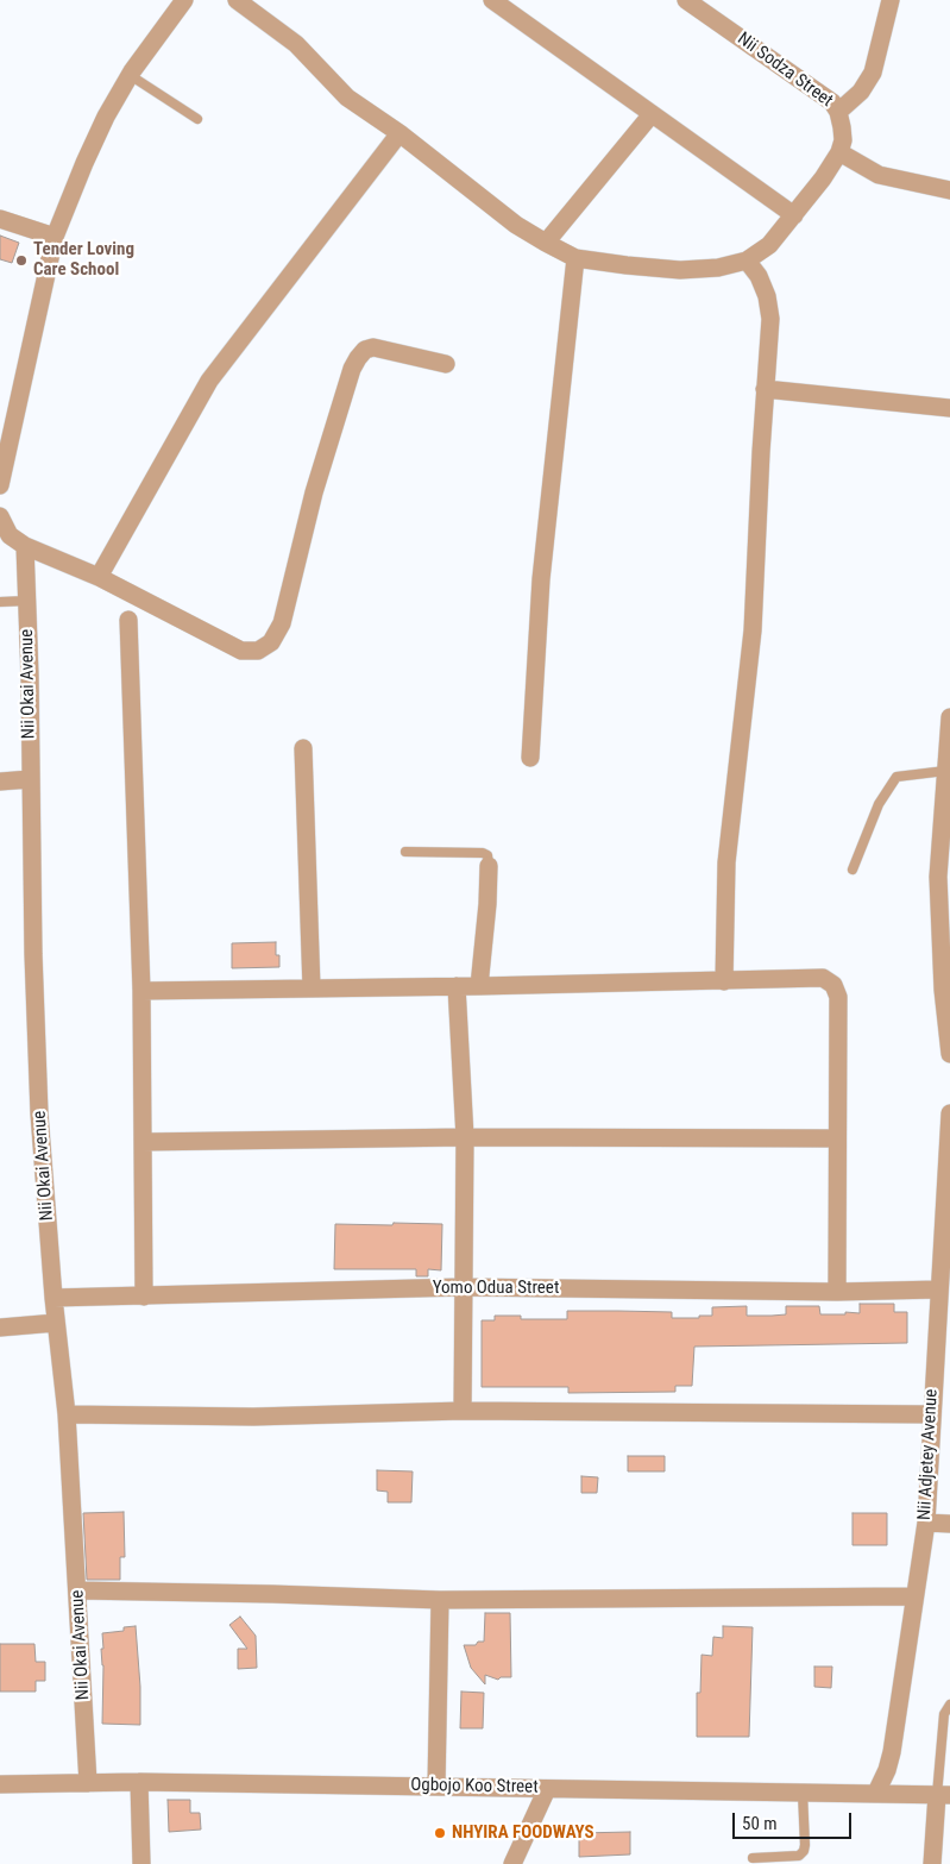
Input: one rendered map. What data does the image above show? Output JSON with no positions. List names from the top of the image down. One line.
{"streets":{"street":["Nii Sodza Street","Nii Okai Avenue","Yomo Odua Street","Nii Adjetey Avenue","Ogbojo Koo Street"]},"crossings":[["Nii Okai Avenue","Yomo Odua Street"],["Nii Okai Avenue","Ogbojo Koo Street"],["Yomo Odua Street","Nii Adjetey Avenue"],["Nii Adjetey Avenue","Ogbojo Koo Street"]],"places":["Tender Loving Care School","NHYIRA FOODWAYS"],"scale_bar":"50 m"}
